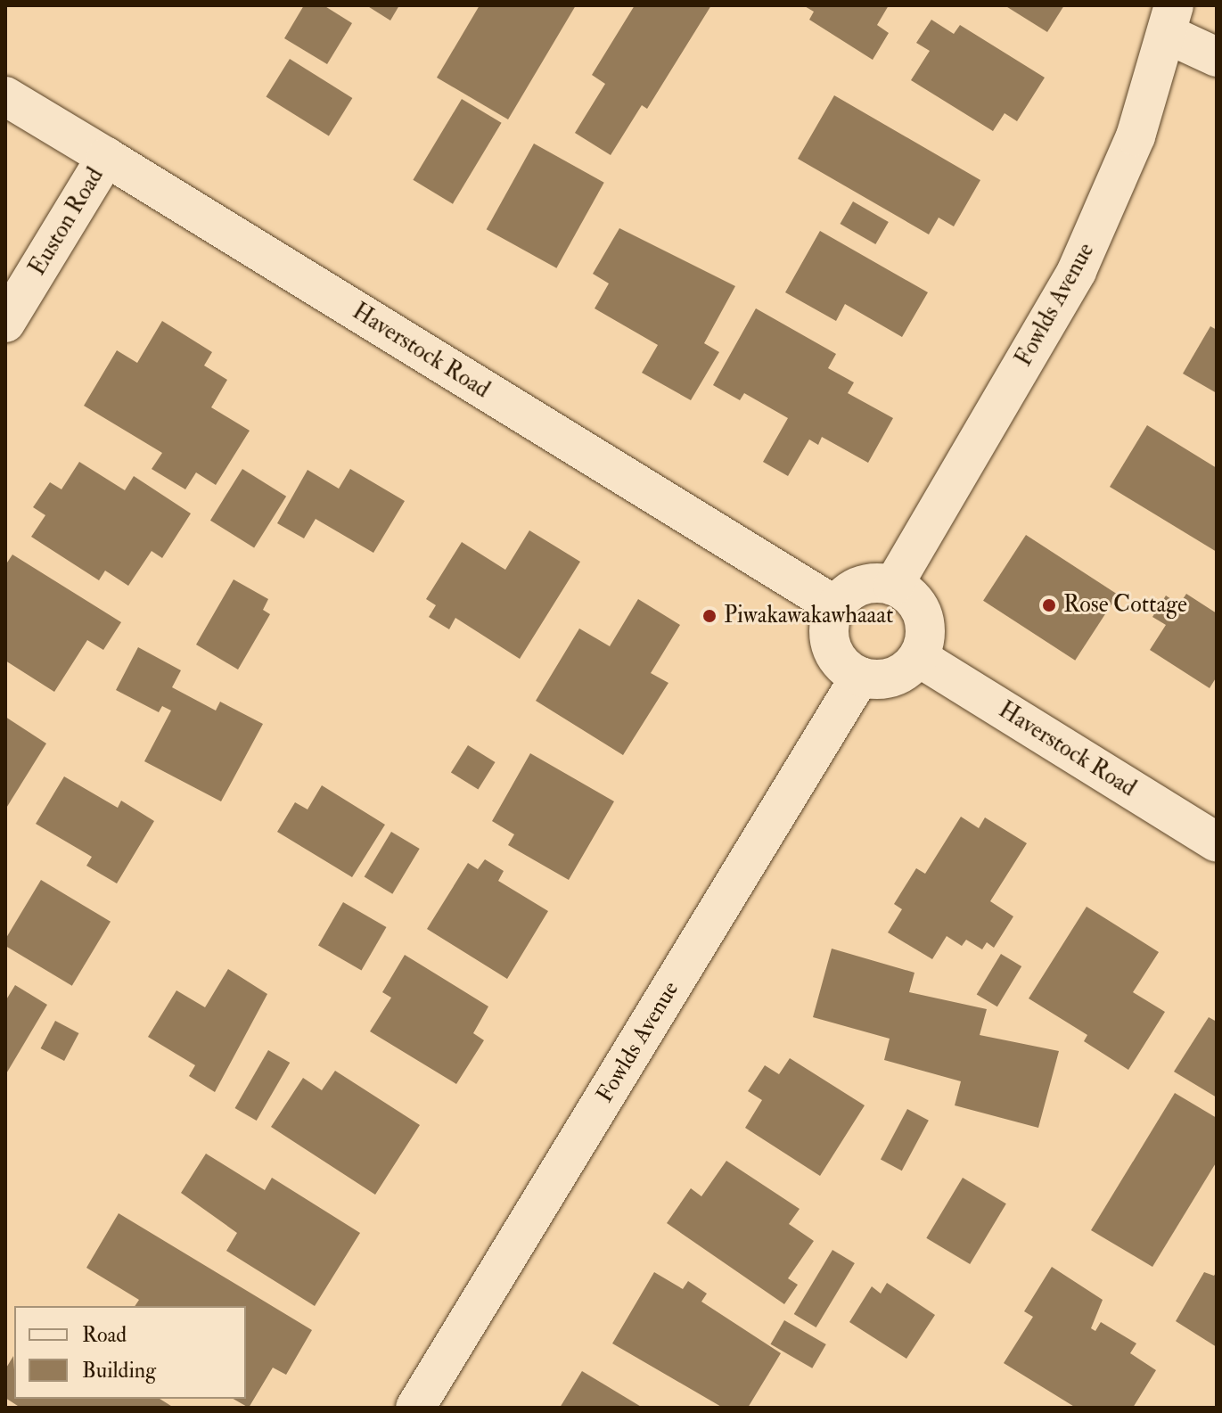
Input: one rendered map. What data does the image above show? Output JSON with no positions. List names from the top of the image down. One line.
{"streets":{"street":["Euston Road","Fowlds Avenue","Haverstock Road"]},"crossings":[["Euston Road","Haverstock Road"],["Fowlds Avenue","Haverstock Road"]],"places":["Rose Cottage","Piwakawakawhaaat"],"legend":["Road","Building"]}
